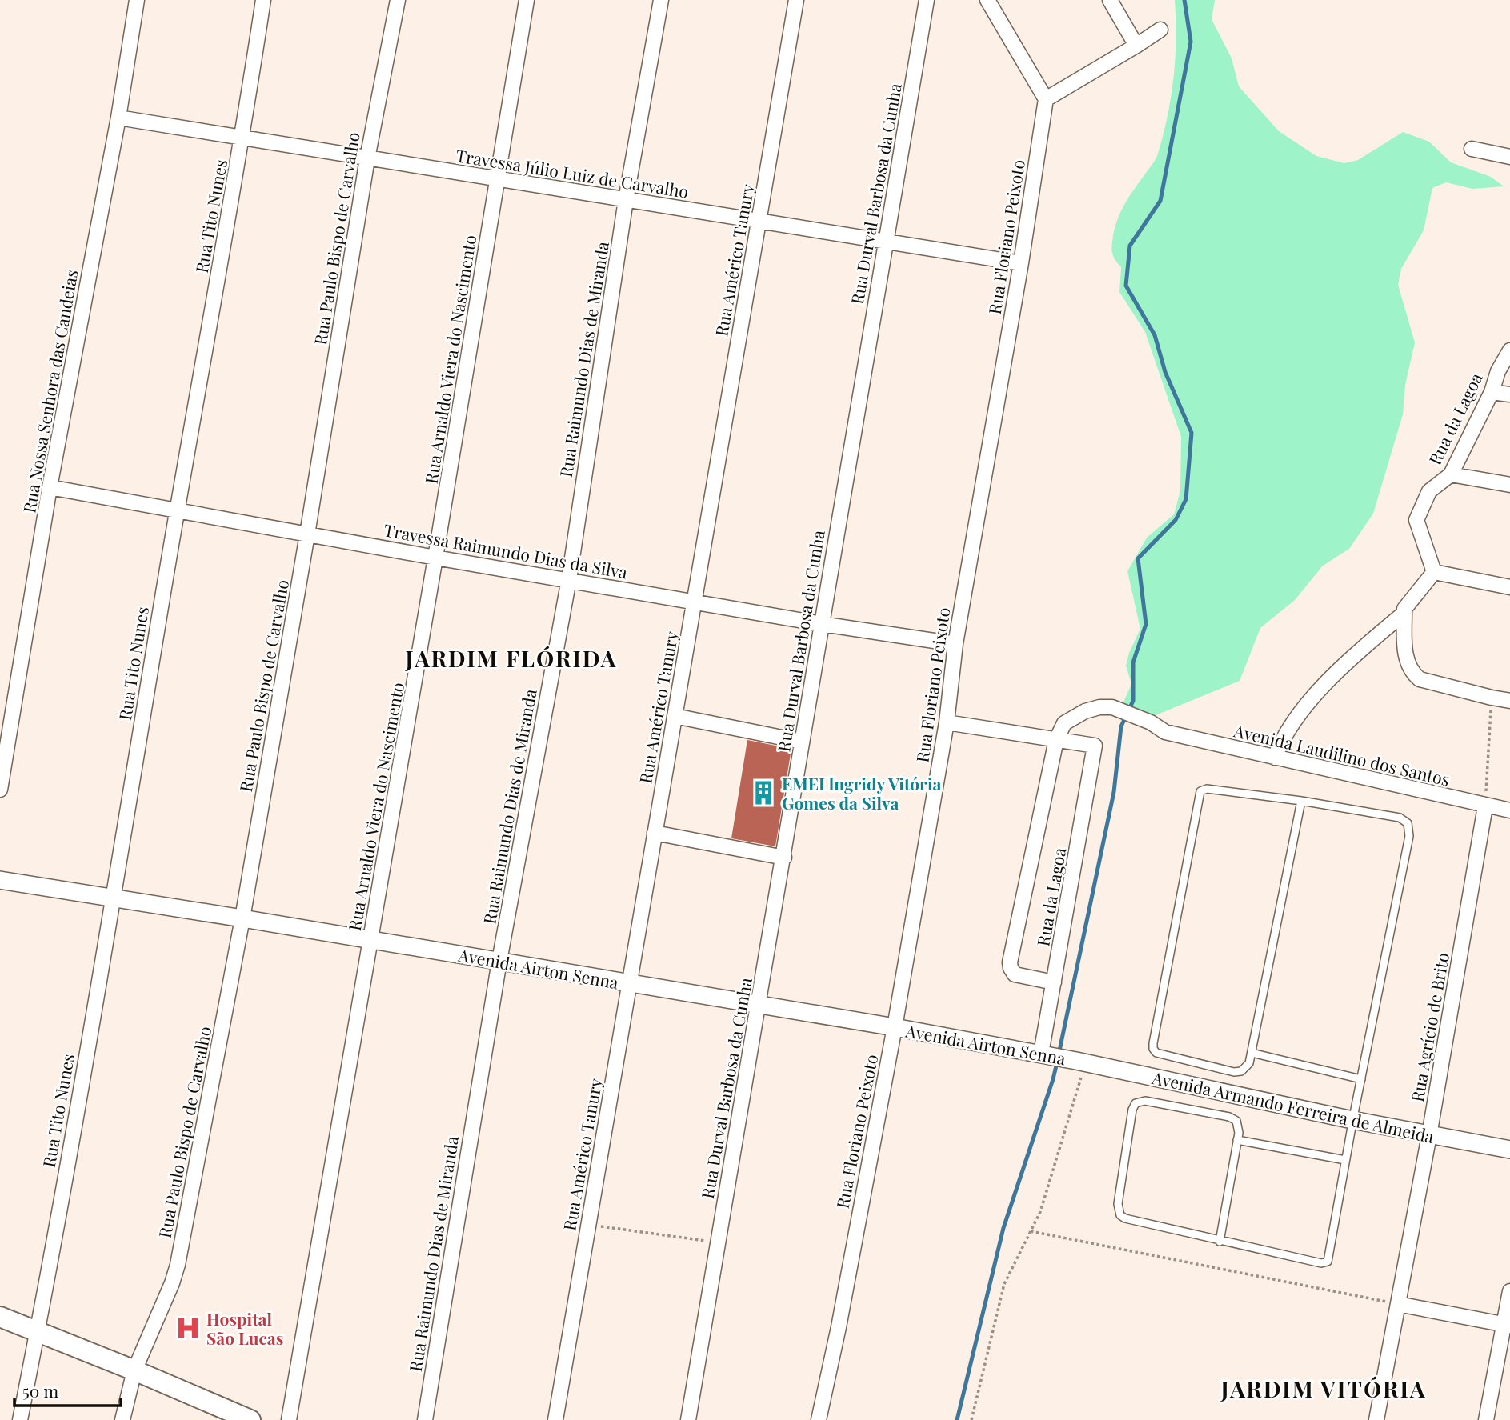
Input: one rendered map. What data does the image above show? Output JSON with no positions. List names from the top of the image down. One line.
{"streets":{"street":["Travessa Júlio Luiz de Carvalho","Rua Durval Barbosa da Cunha","Rua Tito Nunes","Rua Floriano Peixoto","Rua Paulo Bispo de Carvalho","Rua Américo Tanury","Rua Arnaldo Viera do Nascimento","Rua Raimundo Dias de Miranda","Rua Nossa Senhora das Candeias","Rua da Lagoa","Travessa Raimundo Dias da Silva","Avenida Laudilino dos Santos","Avenida Airton Senna","Rua Agrício de Brito","Avenida Armando Ferreira de Almeida"]},"crossings":[["Travessa Júlio Luiz de Carvalho","Rua Durval Barbosa da Cunha"],["Travessa Júlio Luiz de Carvalho","Rua Tito Nunes"],["Travessa Júlio Luiz de Carvalho","Rua Floriano Peixoto"],["Travessa Júlio Luiz de Carvalho","Rua Paulo Bispo de Carvalho"],["Travessa Júlio Luiz de Carvalho","Rua Américo Tanury"],["Travessa Júlio Luiz de Carvalho","Rua Arnaldo Viera do Nascimento"],["Travessa Júlio Luiz de Carvalho","Rua Raimundo Dias de Miranda"],["Travessa Júlio Luiz de Carvalho","Rua Nossa Senhora das Candeias"],["Rua Durval Barbosa da Cunha","Travessa Raimundo Dias da Silva"],["Rua Durval Barbosa da Cunha","Avenida Airton Senna"],["Rua Tito Nunes","Travessa Raimundo Dias da Silva"],["Rua Tito Nunes","Avenida Airton Senna"],["Rua Floriano Peixoto","Travessa Raimundo Dias da Silva"],["Rua Floriano Peixoto","Avenida Airton Senna"],["Rua Paulo Bispo de Carvalho","Travessa Raimundo Dias da Silva"],["Rua Paulo Bispo de Carvalho","Avenida Airton Senna"],["Rua Américo Tanury","Travessa Raimundo Dias da Silva"],["Rua Américo Tanury","Avenida Airton Senna"],["Rua Arnaldo Viera do Nascimento","Travessa Raimundo Dias da Silva"],["Rua Arnaldo Viera do Nascimento","Avenida Airton Senna"],["Rua Raimundo Dias de Miranda","Travessa Raimundo Dias da Silva"],["Rua Raimundo Dias de Miranda","Avenida Airton Senna"],["Rua Nossa Senhora das Candeias","Travessa Raimundo Dias da Silva"],["Rua da Lagoa","Avenida Laudilino dos Santos"],["Rua da Lagoa","Avenida Airton Senna"],["Avenida Laudilino dos Santos","Rua Agrício de Brito"],["Avenida Airton Senna","Avenida Armando Ferreira de Almeida"],["Rua Agrício de Brito","Avenida Armando Ferreira de Almeida"]],"districts":["JARDIM FLÓRIDA","JARDIM VITÓRIA"],"places":{"building":["EMEI lngridy Vitória Gomes da Silva"],"hospital":["Hospital São Lucas"]},"scale_bar":"50 m"}
